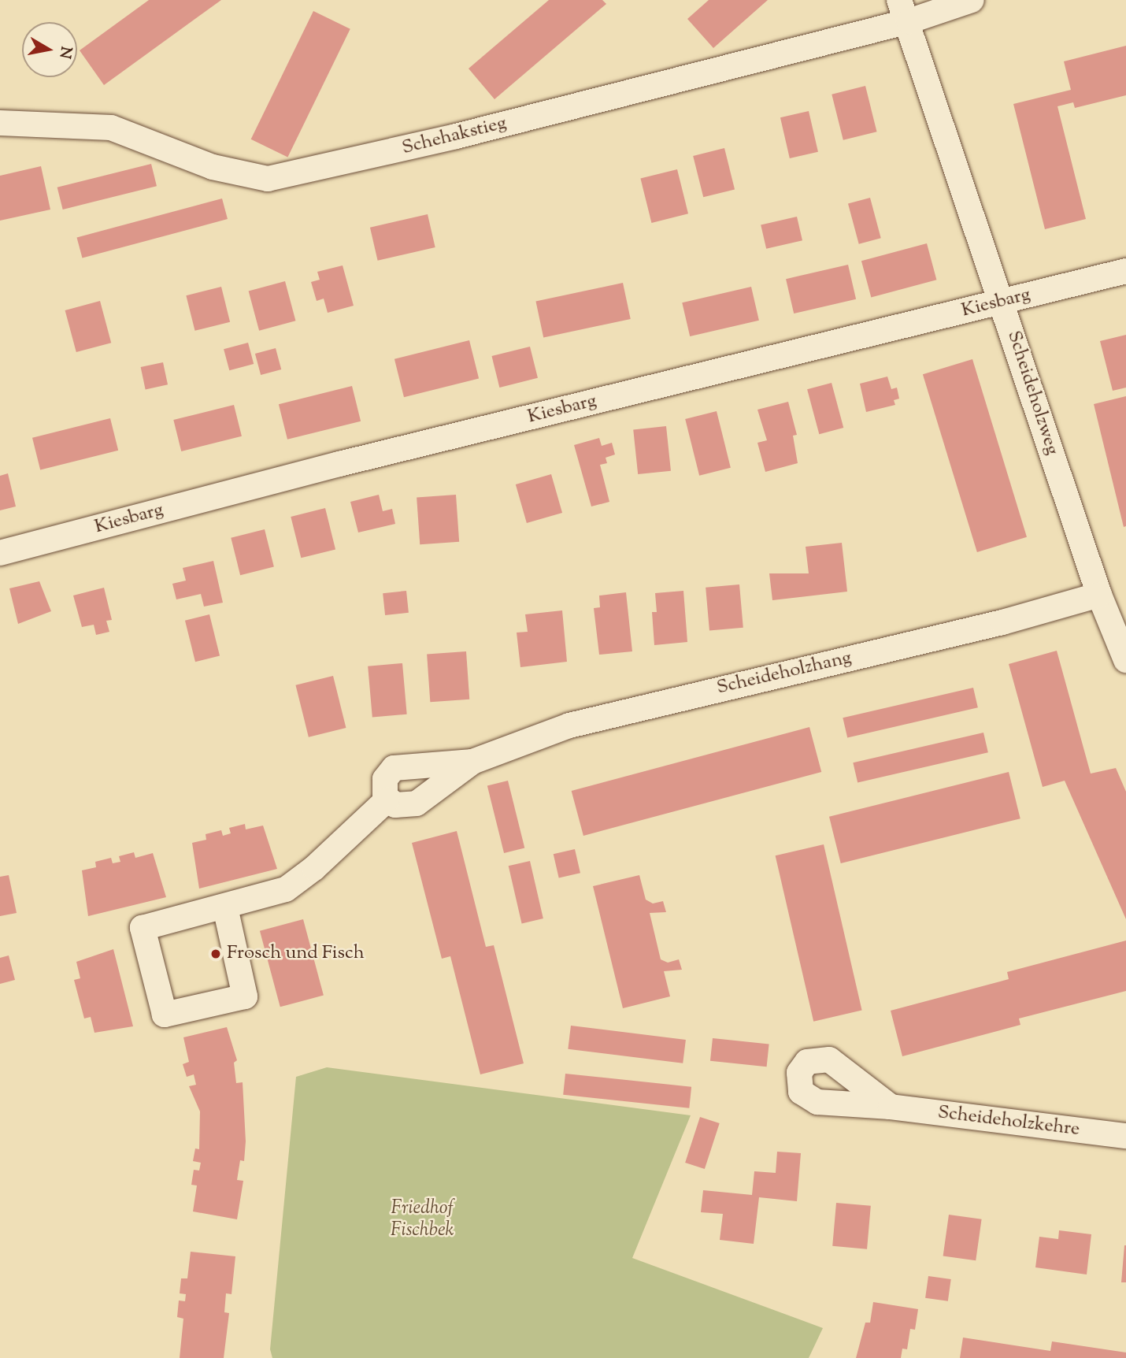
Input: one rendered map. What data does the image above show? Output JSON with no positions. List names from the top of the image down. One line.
{"streets":{"street":["Schehakstieg","Kiesbarg","Scheideholzweg","Scheideholzhang","Scheideholzkehre"]},"crossings":[["Schehakstieg","Scheideholzweg"],["Kiesbarg","Scheideholzweg"],["Scheideholzweg","Scheideholzhang"]],"parks":["Friedhof Fischbek"],"places":["Frosch und Fisch"],"north":"right"}
